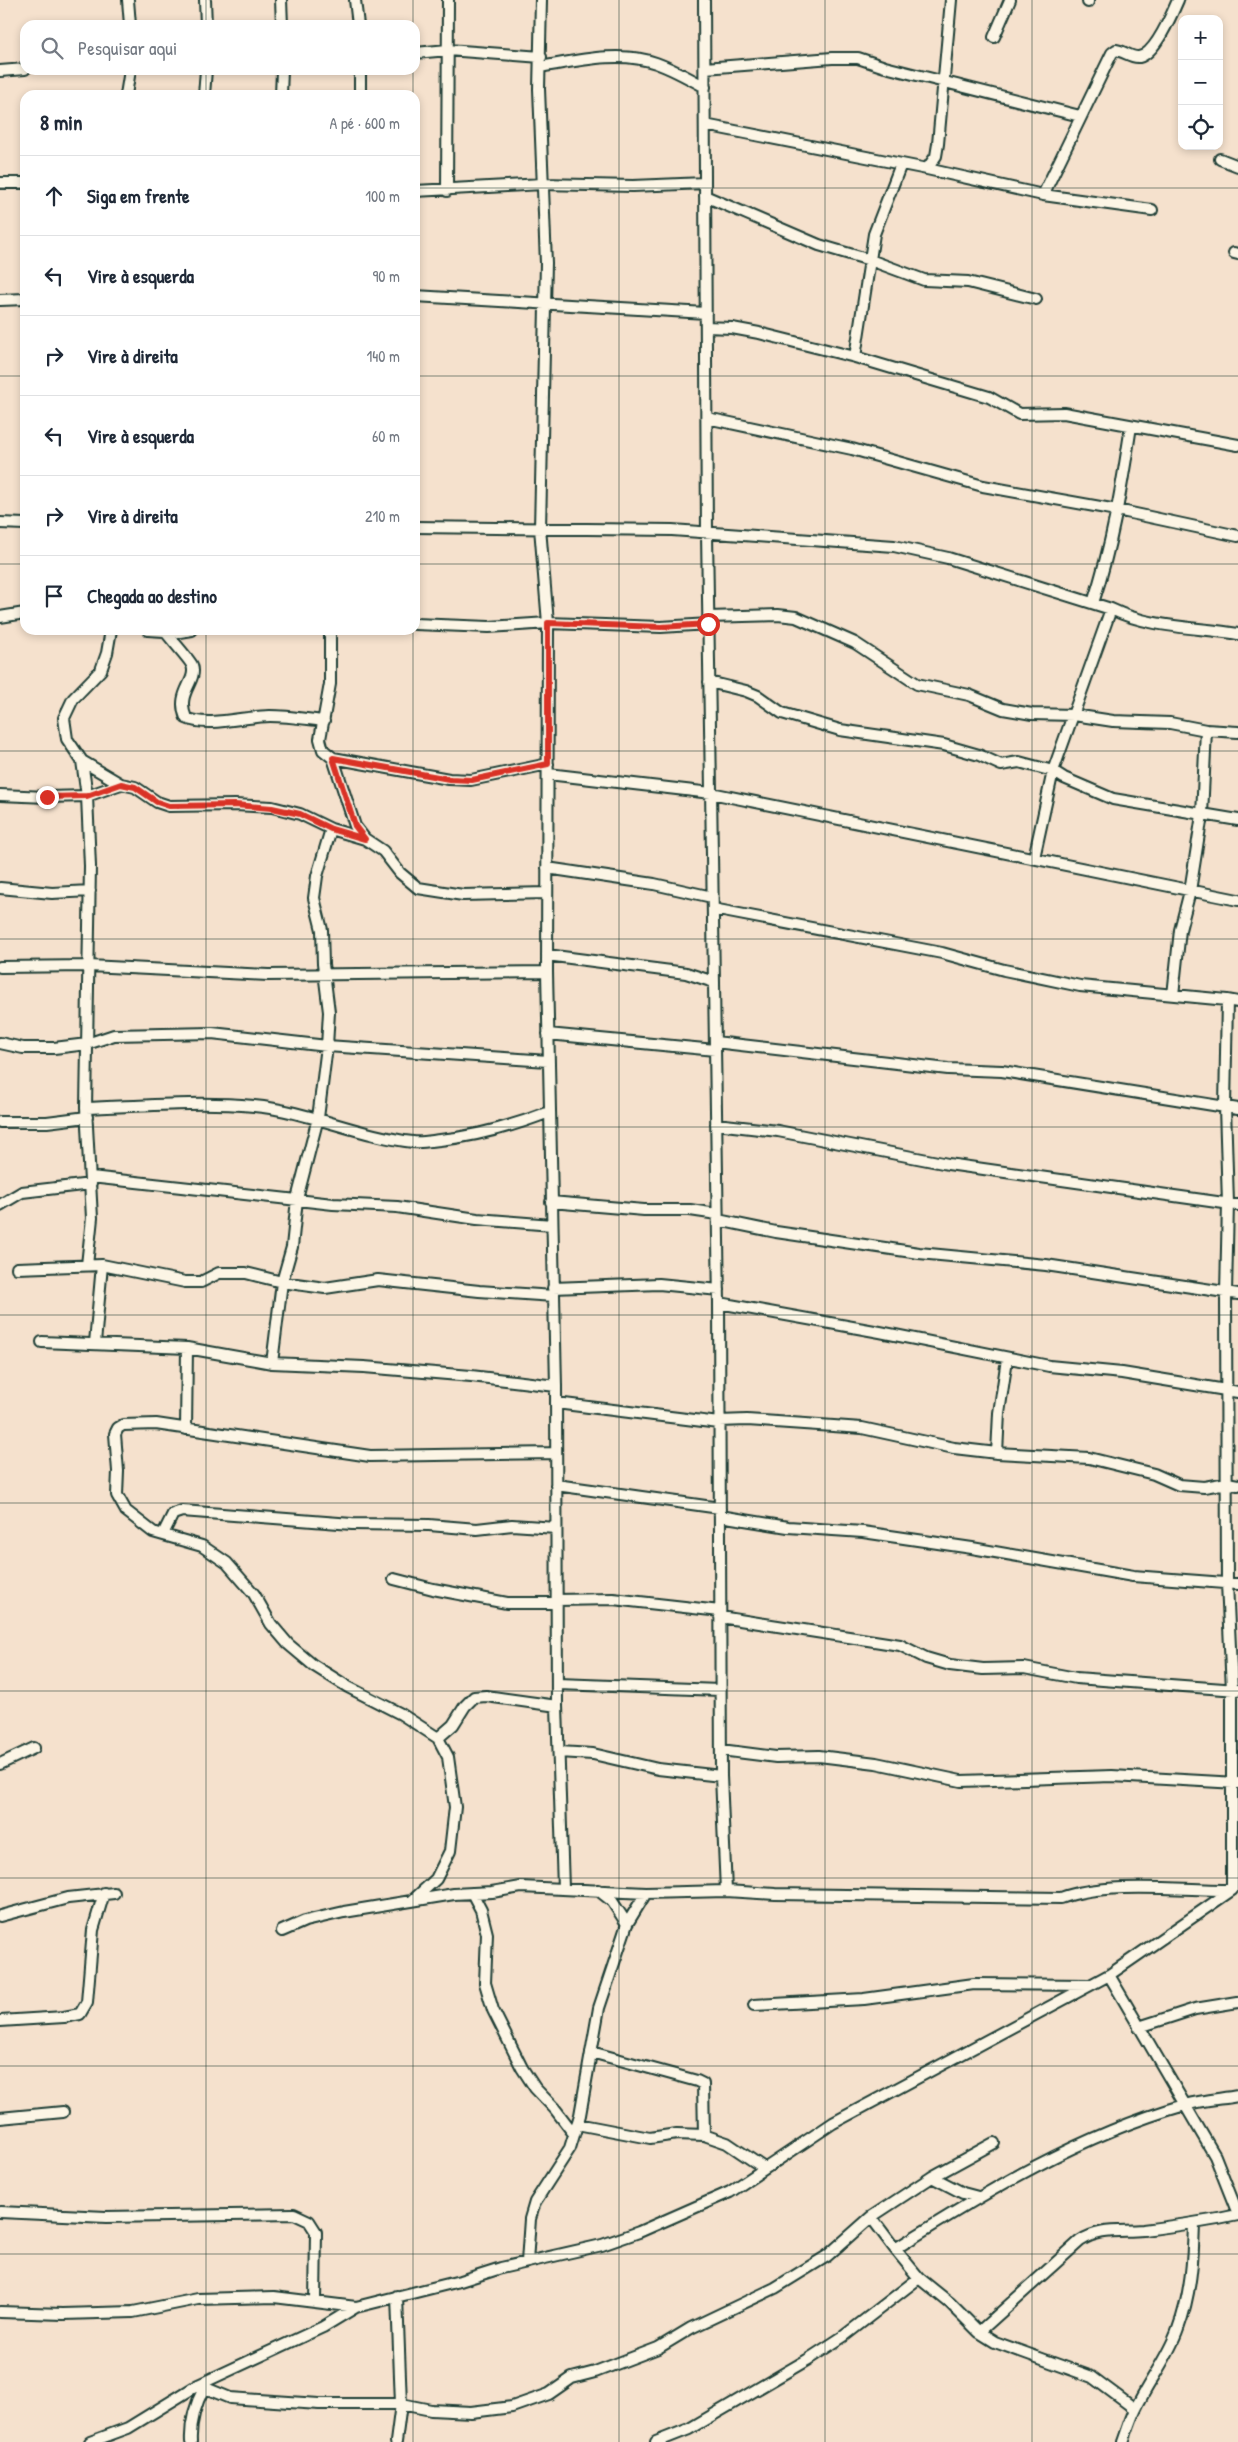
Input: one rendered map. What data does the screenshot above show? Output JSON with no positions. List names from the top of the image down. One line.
{"page":{"map_buttons":["+","−"],"search":"Pesquisar aqui","heading":["8 min","A pé · 600 m"],"list":[["Siga em frente","100 m"],["Vire à esquerda","90 m"],["Vire à direita","140 m"],["Vire à esquerda","60 m"],["Vire à direita","210 m"],"Chegada ao destino"]}}
